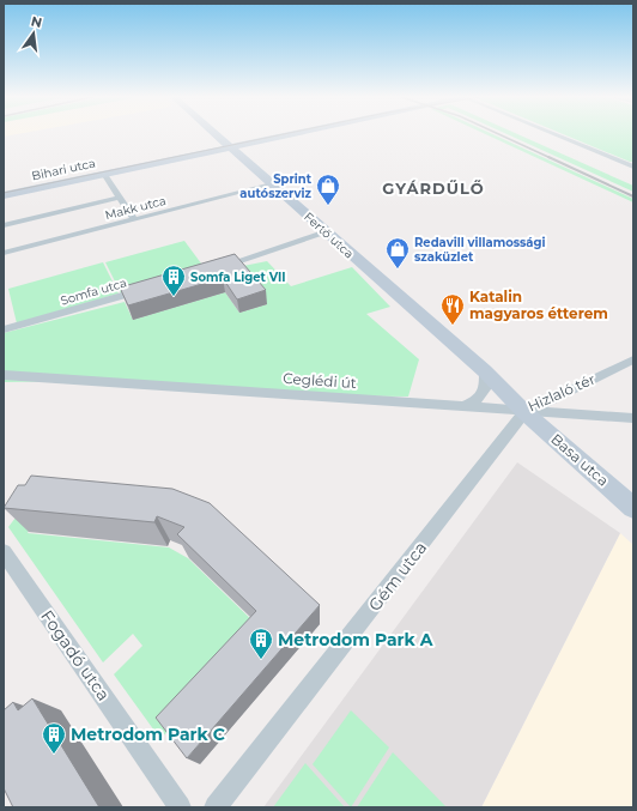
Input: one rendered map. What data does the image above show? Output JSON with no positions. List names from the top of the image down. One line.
{"streets":{"street":["Bihari utca","Makk utca","Fertő utca","Somfa utca","Ceglédi út","Hizlaló tér","Basa utca","Gém utca","Fogadó utca"]},"crossings":[["Bihari utca","Fertő utca"],["Makk utca","Fertő utca"],["Fertő utca","Hizlaló tér"],["Ceglédi út","Hizlaló tér"],["Ceglédi út","Basa utca"],["Ceglédi út","Gém utca"],["Hizlaló tér","Basa utca"],["Hizlaló tér","Gém utca"],["Basa utca","Gém utca"]],"districts":["GYÁRDŰLŐ"],"places":{"shop":["Sprint autószerviz","Redavill villamossági szaküzlet"],"building":["Somfa Liget VII","Metrodom Park A","Metrodom Park C"],"restaurant":["Katalin magyaros étterem"]},"north":"top"}
